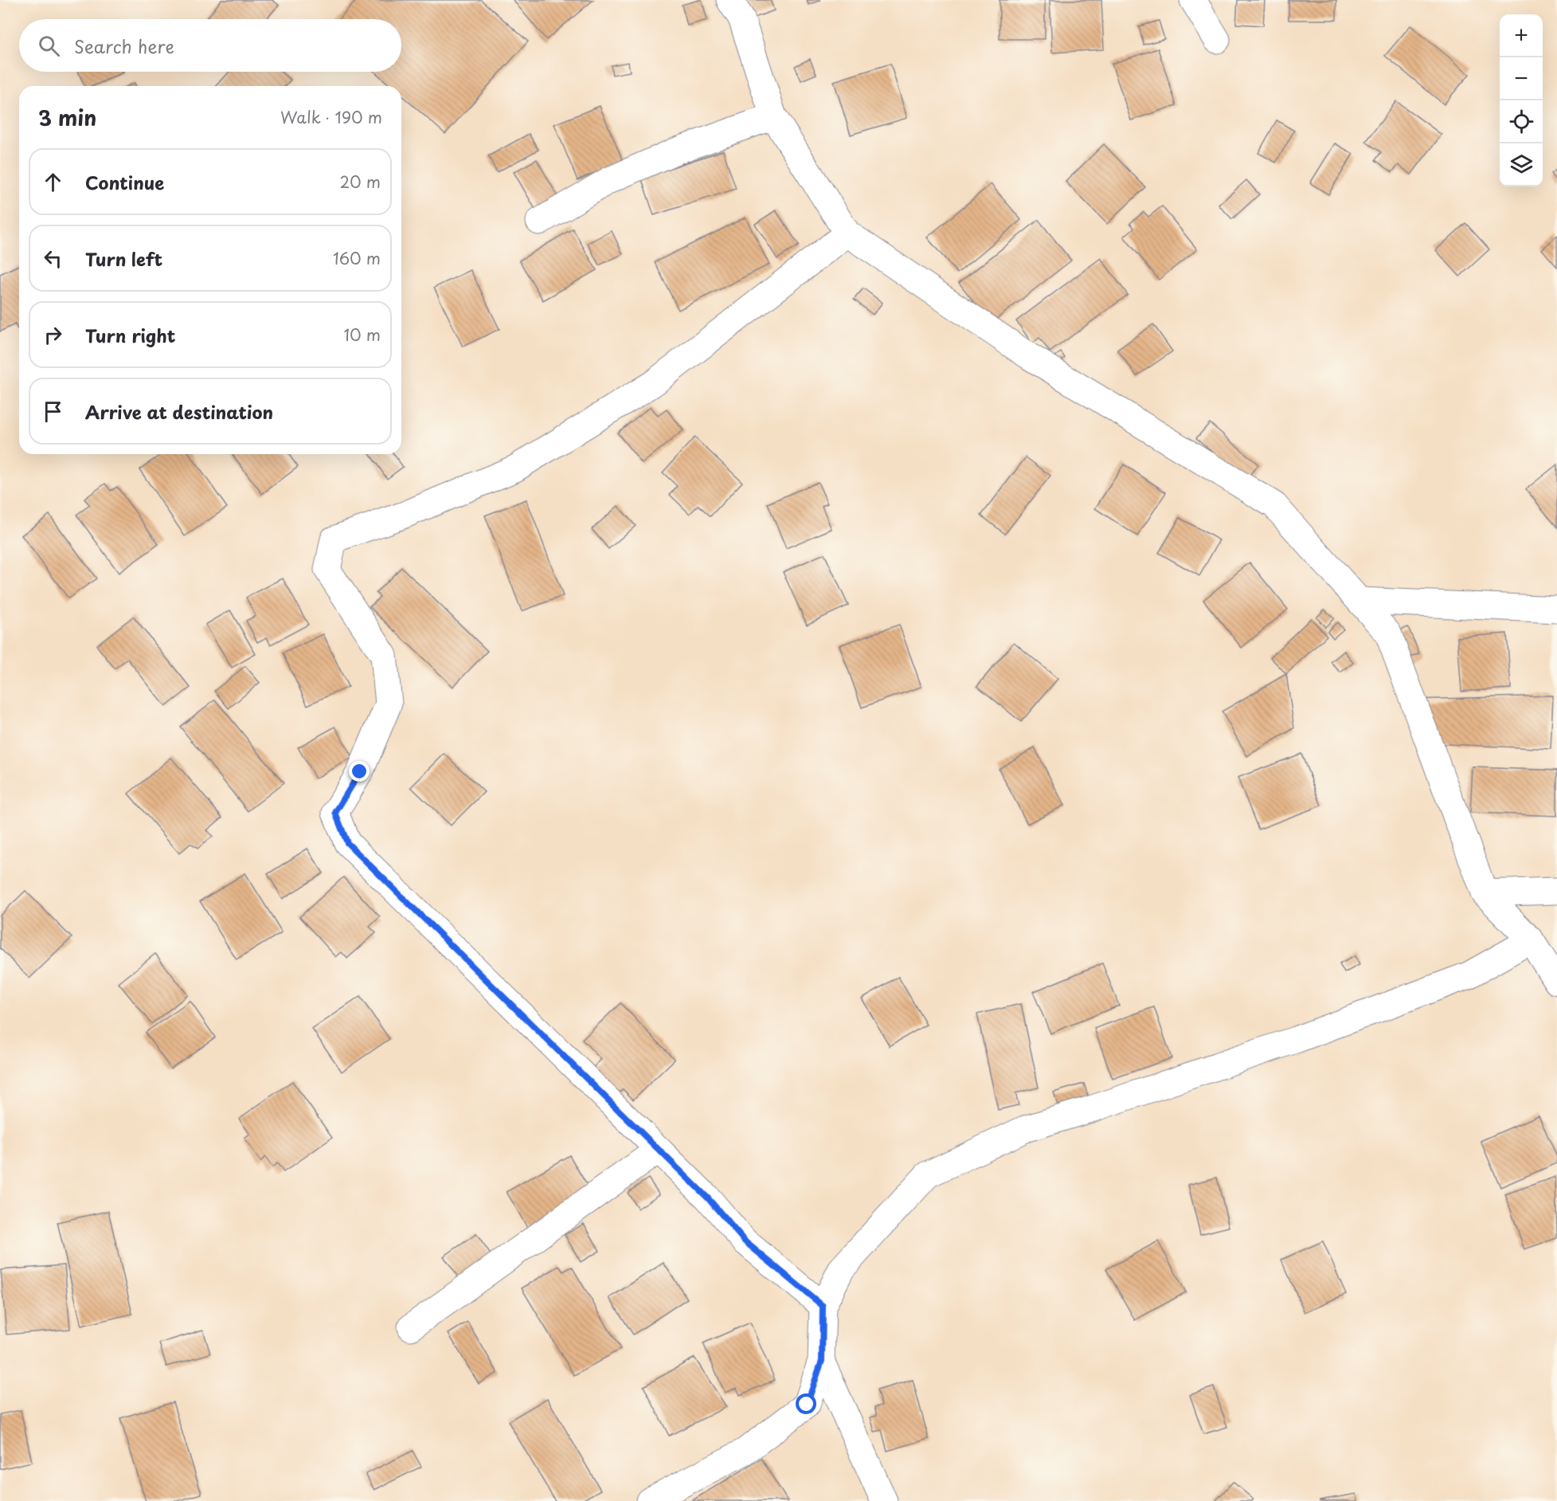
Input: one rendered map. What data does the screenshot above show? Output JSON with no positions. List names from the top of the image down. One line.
{"page":{"map_buttons":["+","−"],"search":"Search here","heading":["3 min","Walk · 190 m"],"list":[["Continue","20 m"],["Turn left","160 m"],["Turn right","10 m"],"Arrive at destination"]}}
